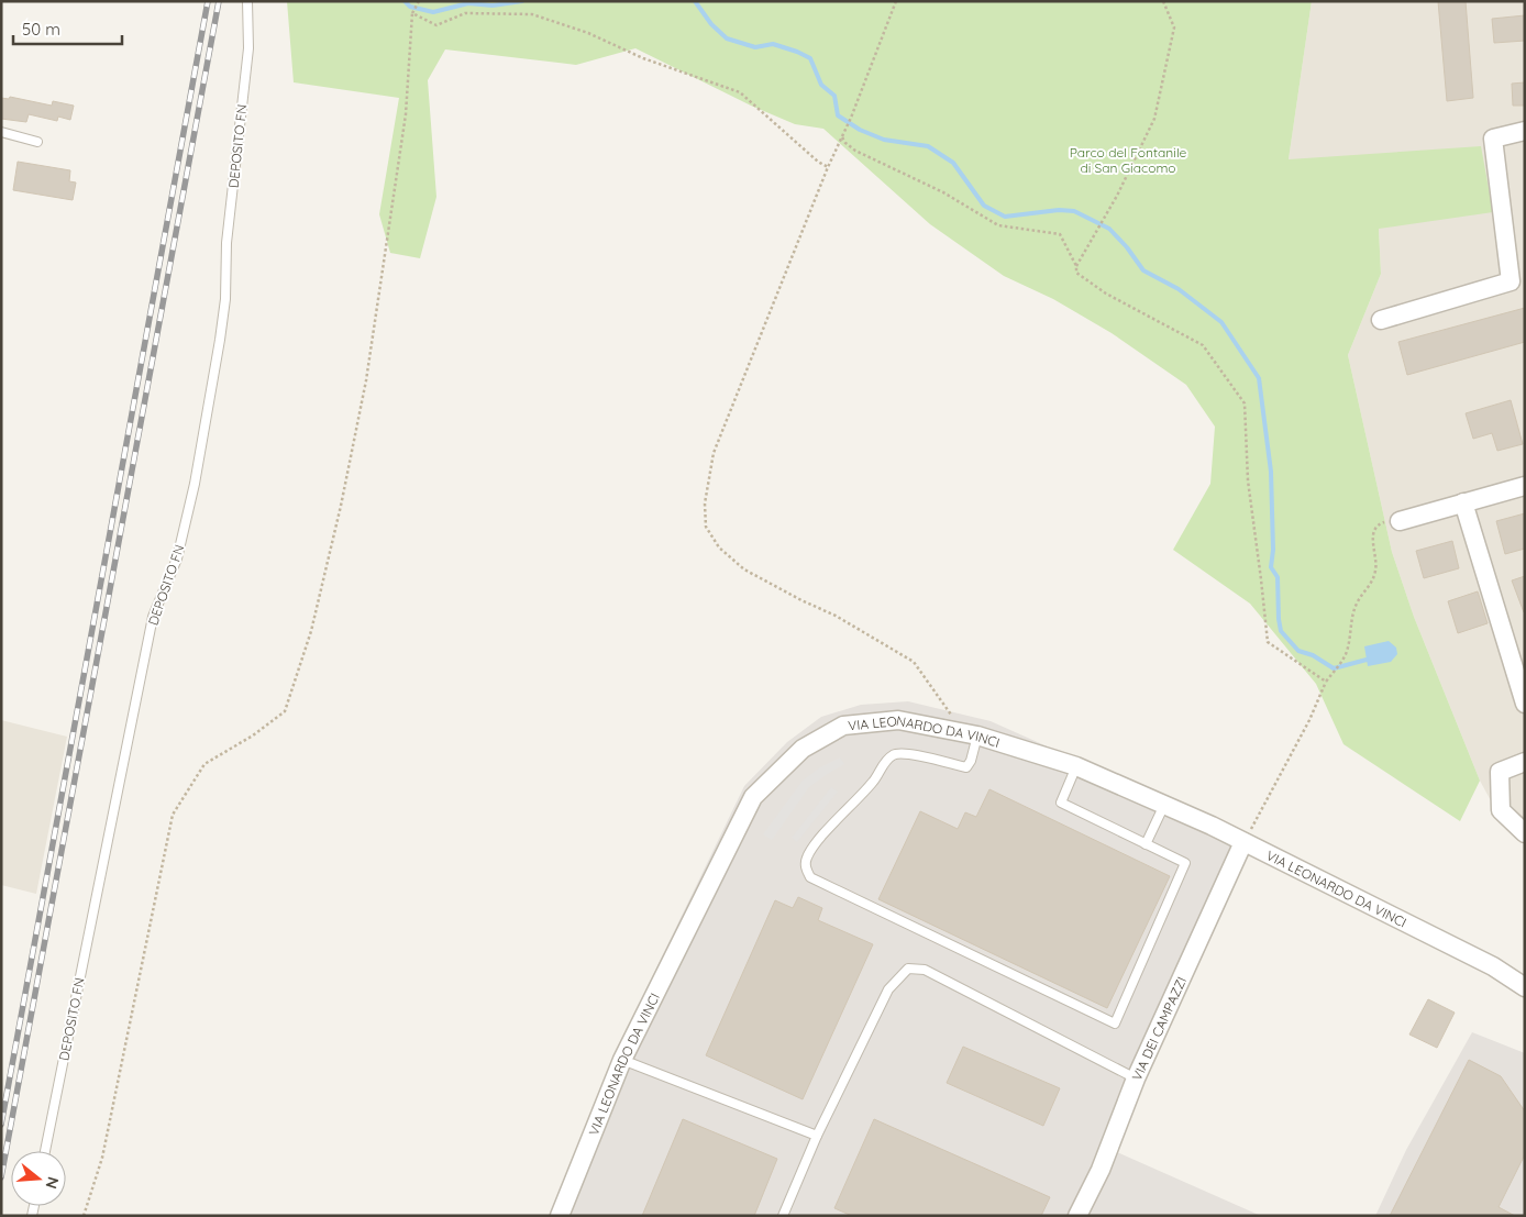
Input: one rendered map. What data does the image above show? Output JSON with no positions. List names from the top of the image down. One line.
{"streets":{"street":["VIA LEONARDO DA VINCI","VIA DEI CAMPAZZI"],"lane":["DEPOSITO FN"]},"crossings":[["VIA LEONARDO DA VINCI","VIA DEI CAMPAZZI"]],"parks":["Parco del Fontanile di San Giacomo"],"scale_bar":"50 m","north":"right"}
